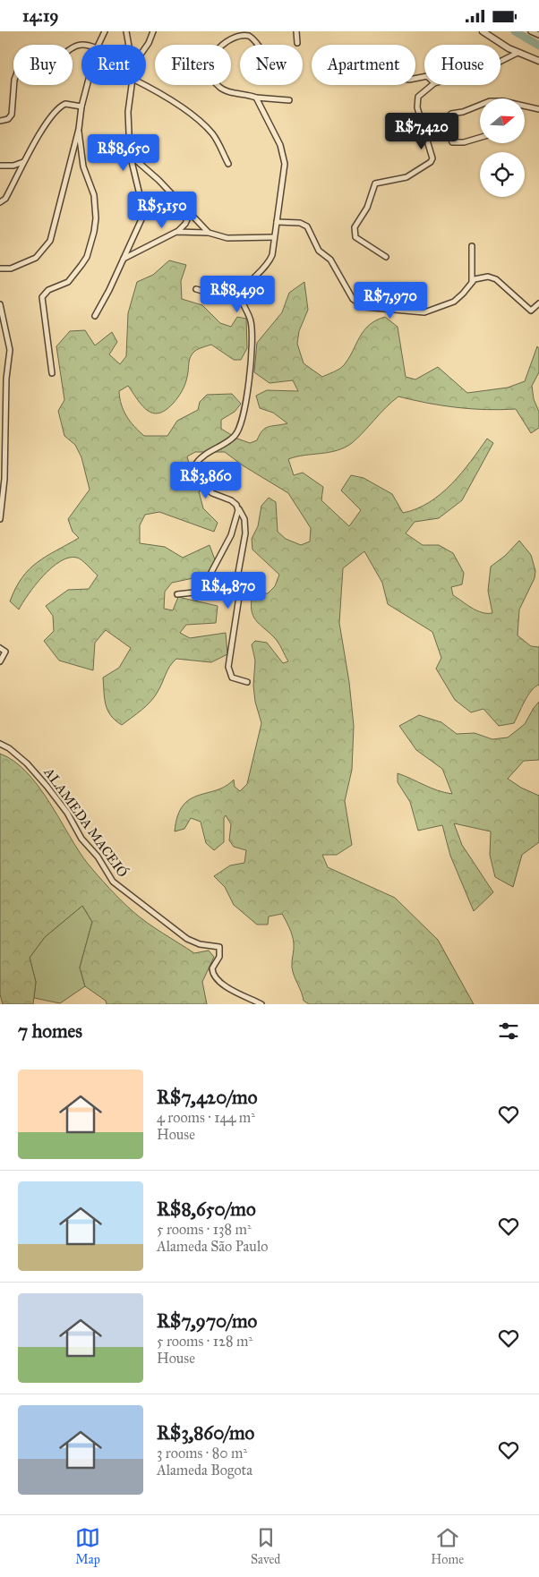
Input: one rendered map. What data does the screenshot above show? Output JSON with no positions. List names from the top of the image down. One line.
{"streets":{"street":["ALAMEDA MACEIÓ"]},"north":"right","page":{"status":"14:19","chip":["Buy","Rent","Filters","New","Apartment","House"],"price":["R$7,420","R$8,650","R$5,150","R$8,490","R$7,970","R$3,860","R$4,870"],"heading":"7 homes","list":[{"name":"R$7,420/mo","note":"4 rooms · 144 m² · House"},{"name":"R$8,650/mo","note":"5 rooms · 138 m² · Alameda São Paulo"},{"name":"R$7,970/mo","note":"5 rooms · 128 m² · House"},{"name":"R$3,860/mo","note":"3 rooms · 80 m² · Alameda Bogota"}],"tabs":["Map","Saved","Home"]}}
